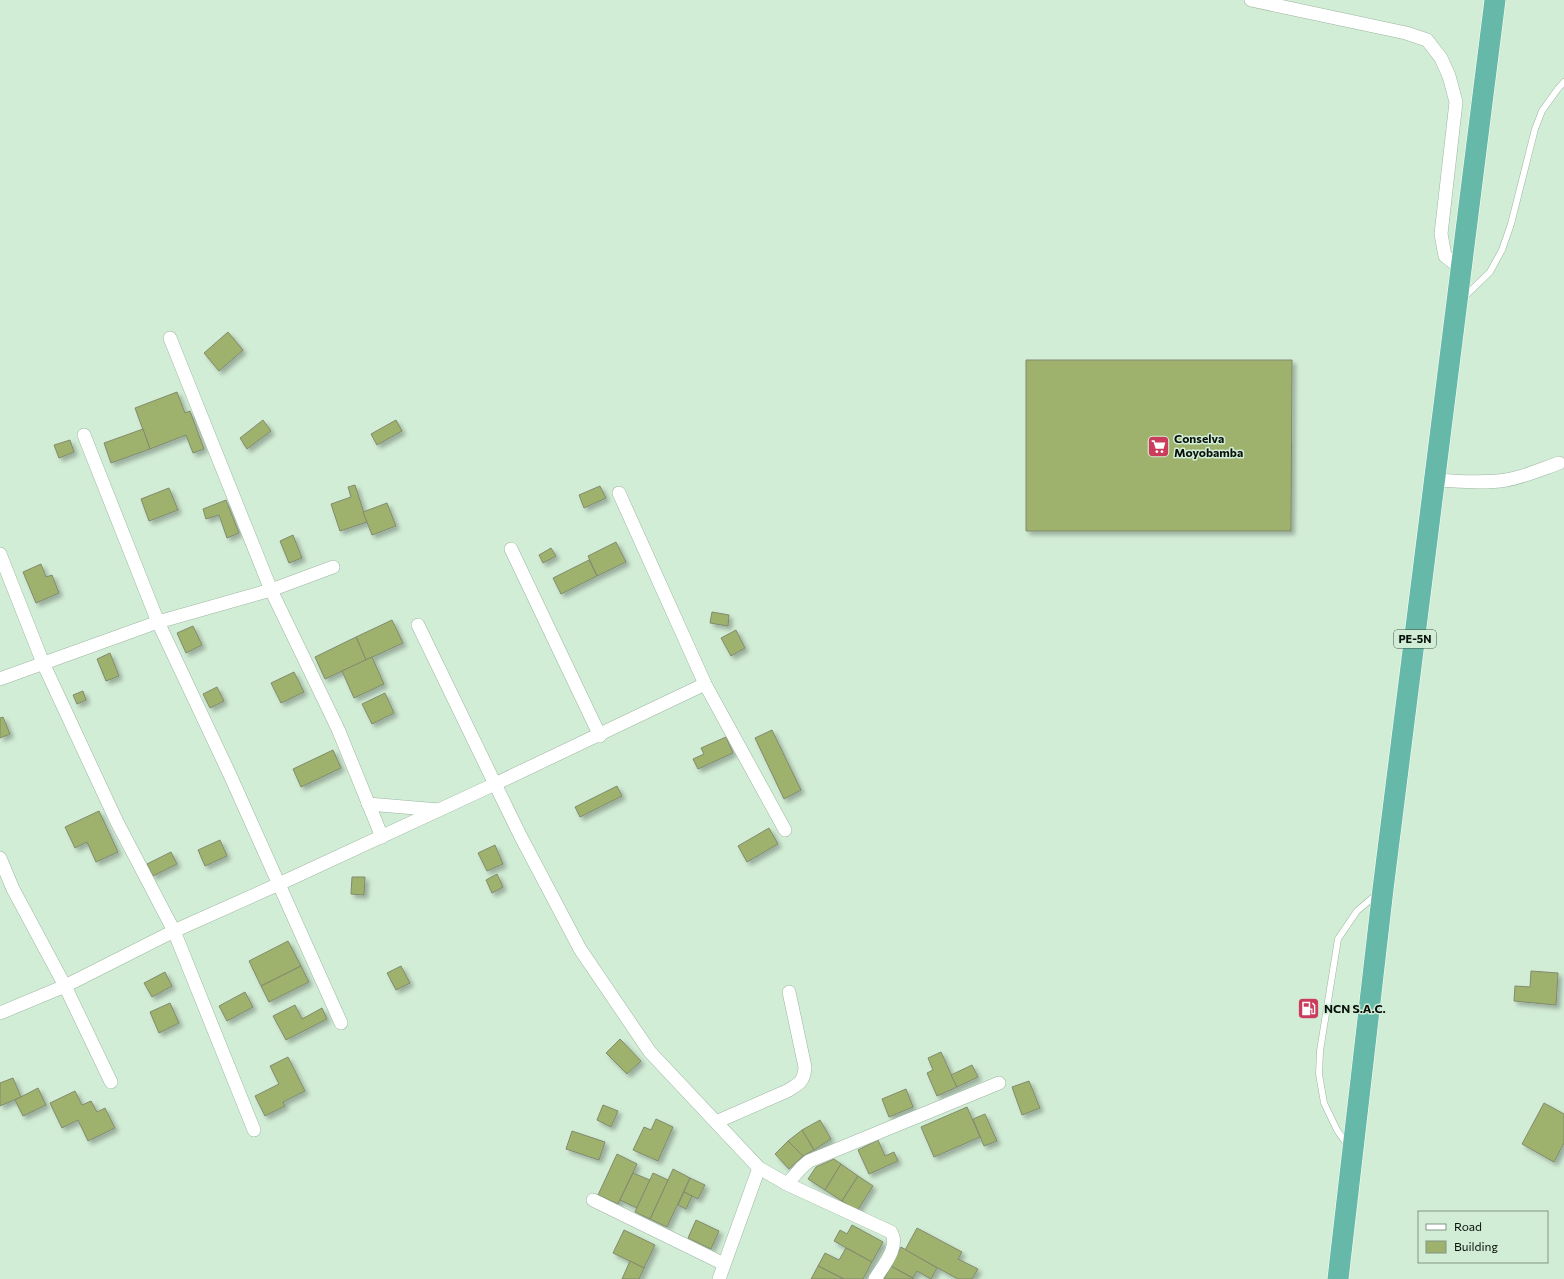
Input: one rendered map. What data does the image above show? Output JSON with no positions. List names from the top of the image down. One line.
{"streets":{"highway":["PE-5N"]},"places":{"supermarket":["Conselva Moyobamba"],"fuel station":["NCN S.A.C."]},"legend":["Road","Building"]}
